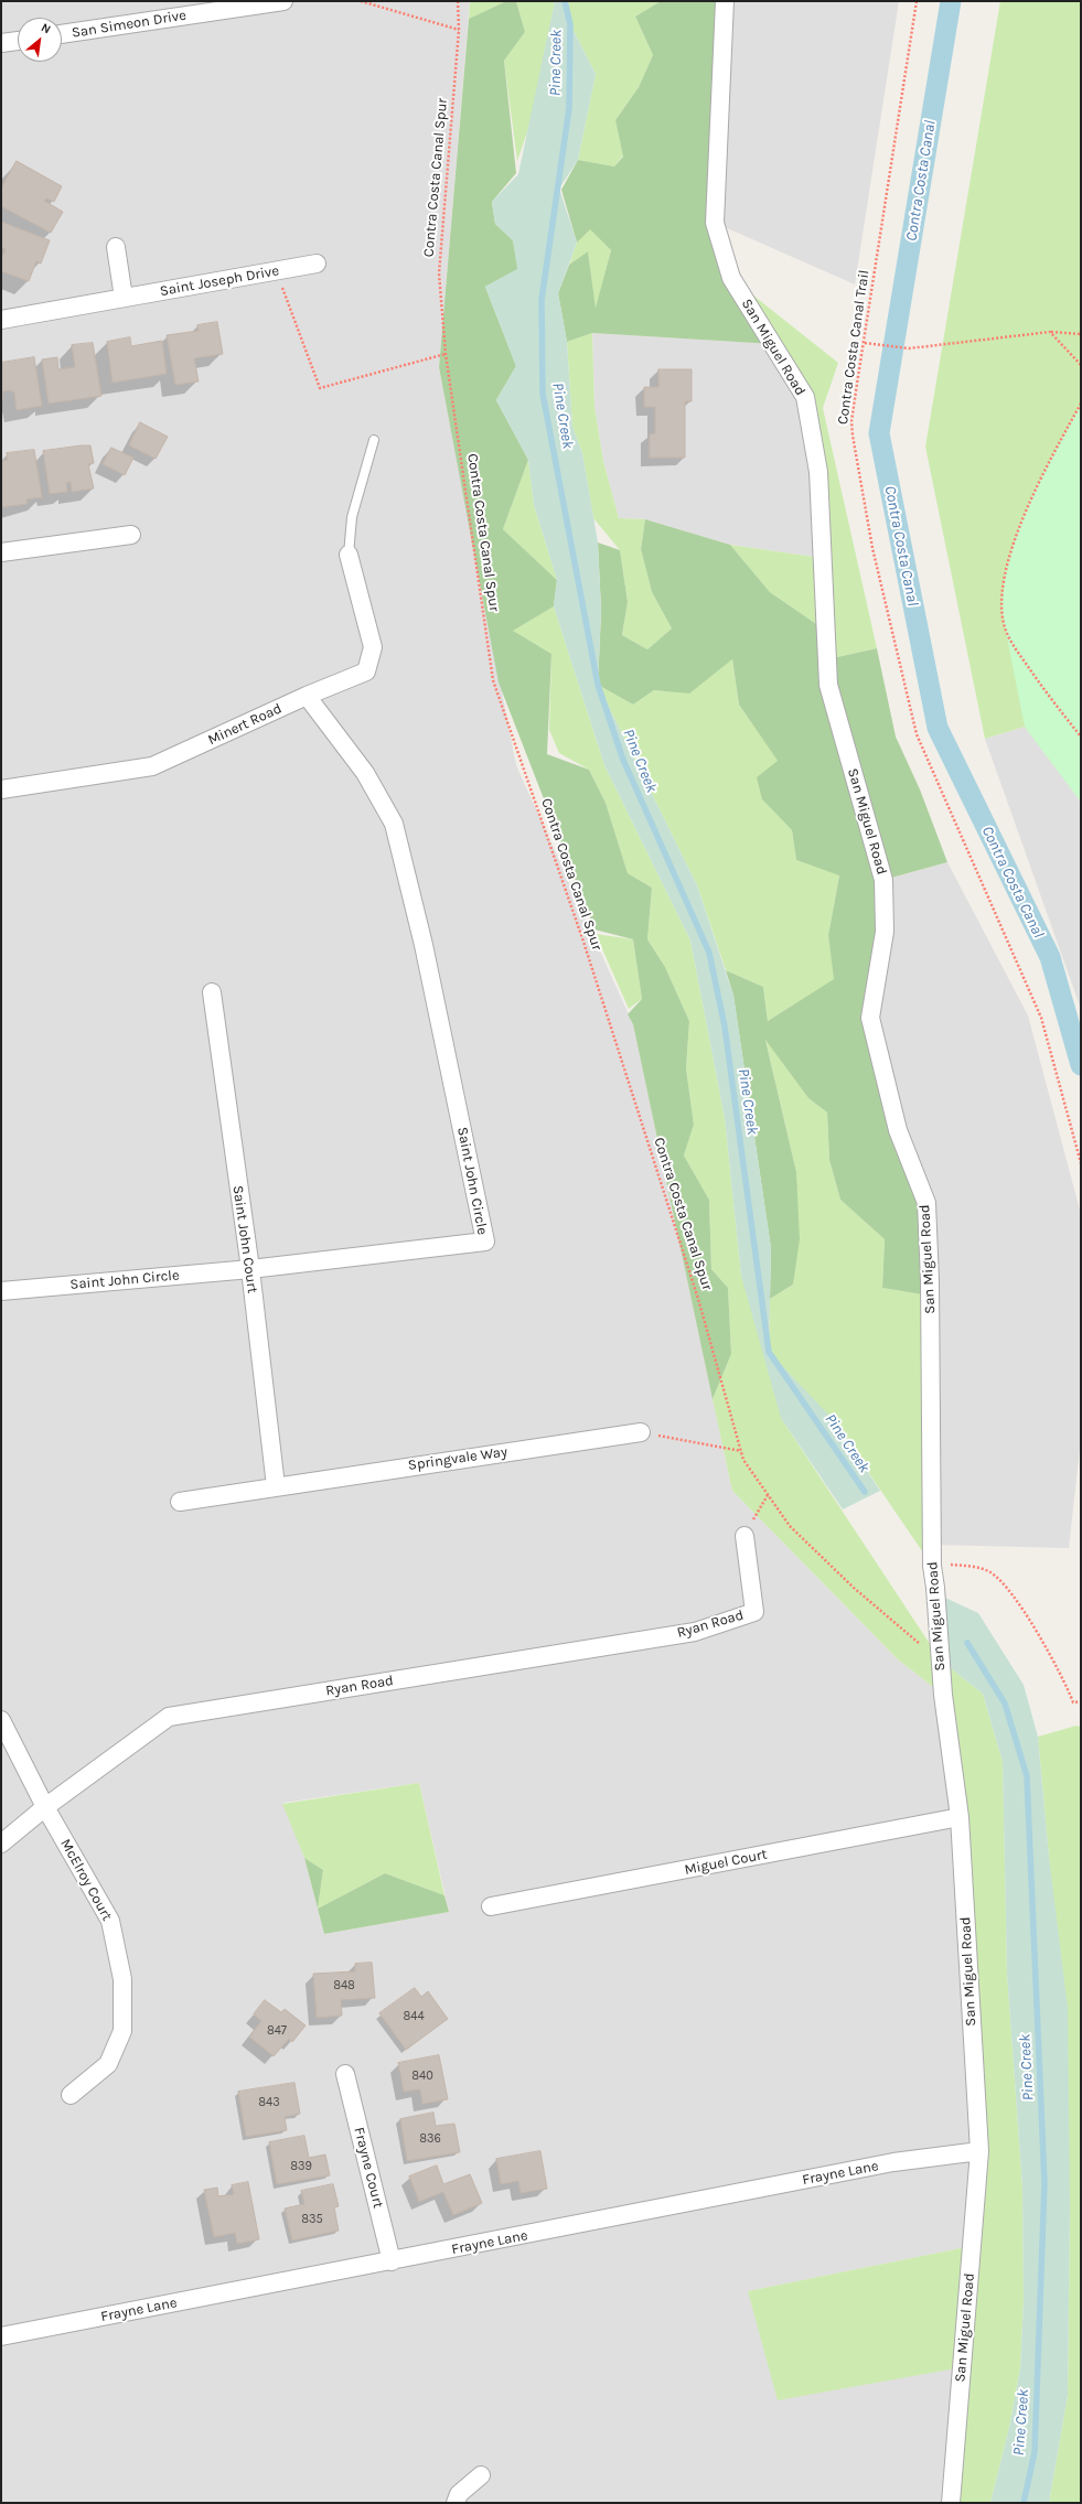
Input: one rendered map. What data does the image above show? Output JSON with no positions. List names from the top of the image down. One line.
{"streets":{"street":["San Simeon Drive","Saint Joseph Drive","San Miguel Road","Minert Road","Saint John Circle","Saint John Court","Springvale Way","Ryan Road","Miguel Court","McElroy Court","Frayne Court","Frayne Lane"],"path":["Contra Costa Canal Spur","Contra Costa Canal Trail"]},"crossings":[["Contra Costa Canal Spur","San Miguel Road"],["San Miguel Road","Miguel Court"],["San Miguel Road","Frayne Lane"],["Minert Road","Saint John Circle"],["Saint John Circle","Saint John Court"],["Saint John Court","Springvale Way"],["Ryan Road","McElroy Court"],["Frayne Court","Frayne Lane"]],"water":["Pine Creek","Contra Costa Canal"],"house_numbers":["848","844","847","840","843","836","839","835"],"north":"top right"}
